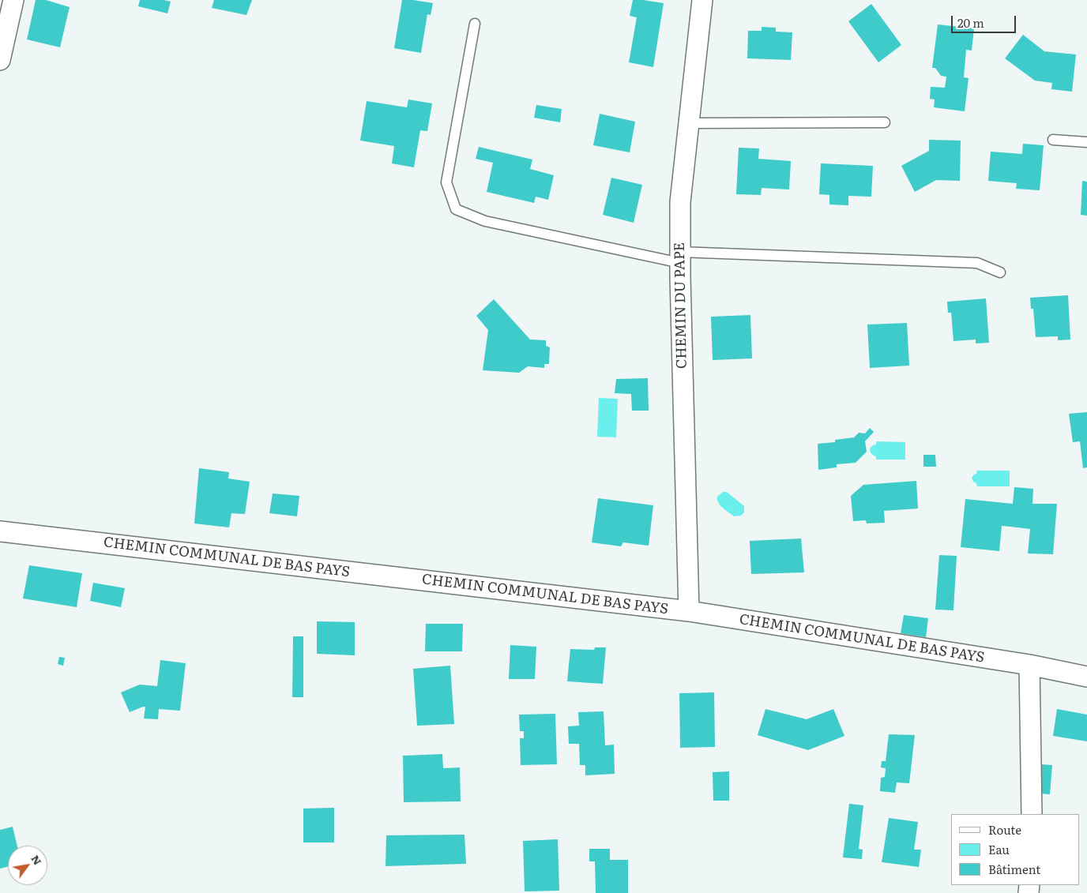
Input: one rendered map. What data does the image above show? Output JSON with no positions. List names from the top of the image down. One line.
{"streets":{"street":["CHEMIN DU PAPE","CHEMIN COMMUNAL DE BAS PAYS"]},"crossings":[["CHEMIN DU PAPE","CHEMIN COMMUNAL DE BAS PAYS"]],"legend":["Route","Eau","Bâtiment"],"scale_bar":"20 m","north":"top right"}
